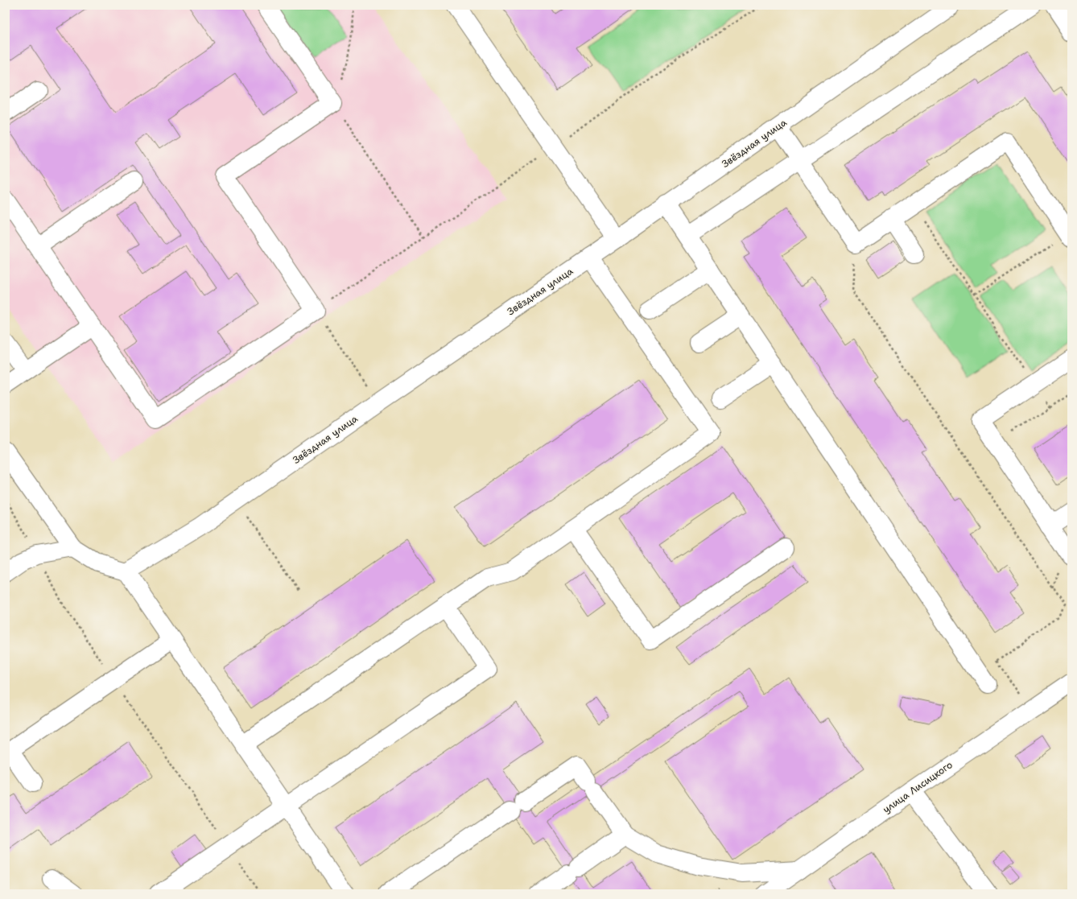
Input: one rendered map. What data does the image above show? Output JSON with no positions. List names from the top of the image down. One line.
{"streets":{"street":["Звёздная улица","улица Лисицкого"]}}
